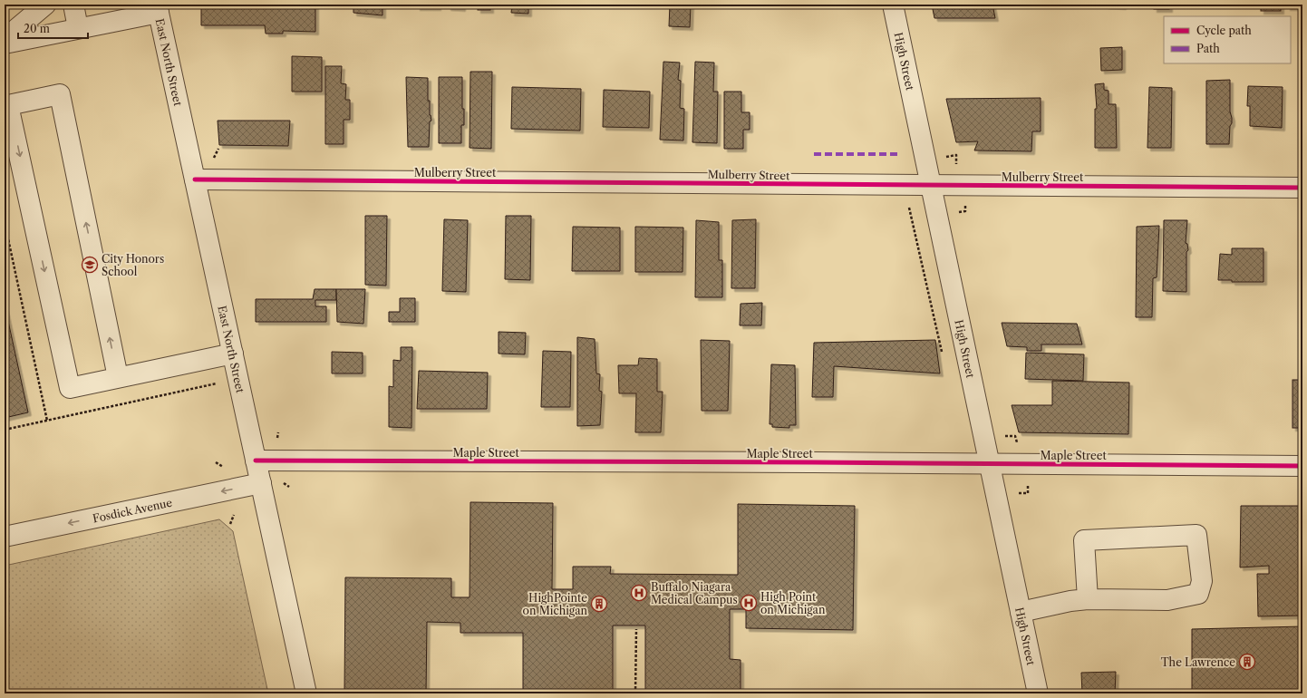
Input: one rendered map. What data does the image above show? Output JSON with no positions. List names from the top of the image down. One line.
{"streets":{"street":["East North Street","High Street","Mulberry Street","Maple Street","Fosdick Avenue"]},"crossings":[["East North Street","Mulberry Street"],["East North Street","Maple Street"],["East North Street","Fosdick Avenue"],["High Street","Mulberry Street"],["High Street","Maple Street"]],"places":{"school or university":["City Honors School"],"hospital":["Buffalo Niagara Medical Campus","High Point on Michigan"],"building":["HighPointe on Michigan","The Lawrence"]},"legend":["Cycle path","Path"],"scale_bar":"20 m"}
